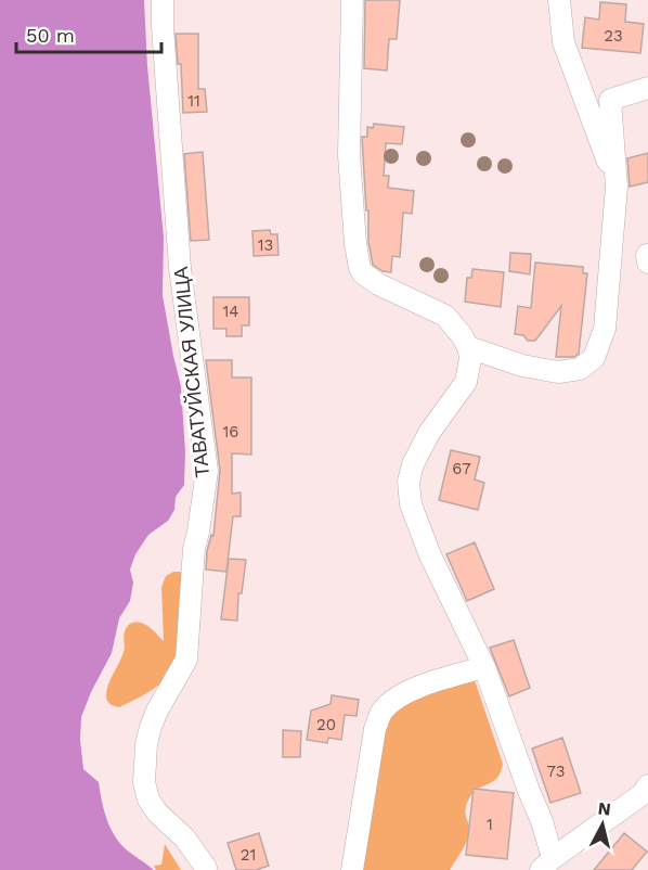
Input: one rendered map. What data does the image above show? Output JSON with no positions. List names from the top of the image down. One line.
{"streets":{"street":["ТАВАТУЙСКАЯ УЛИЦА"]},"house_numbers":["23","11","13","14","16","67","20","73","1","21"],"scale_bar":"50 m","north":"top"}
